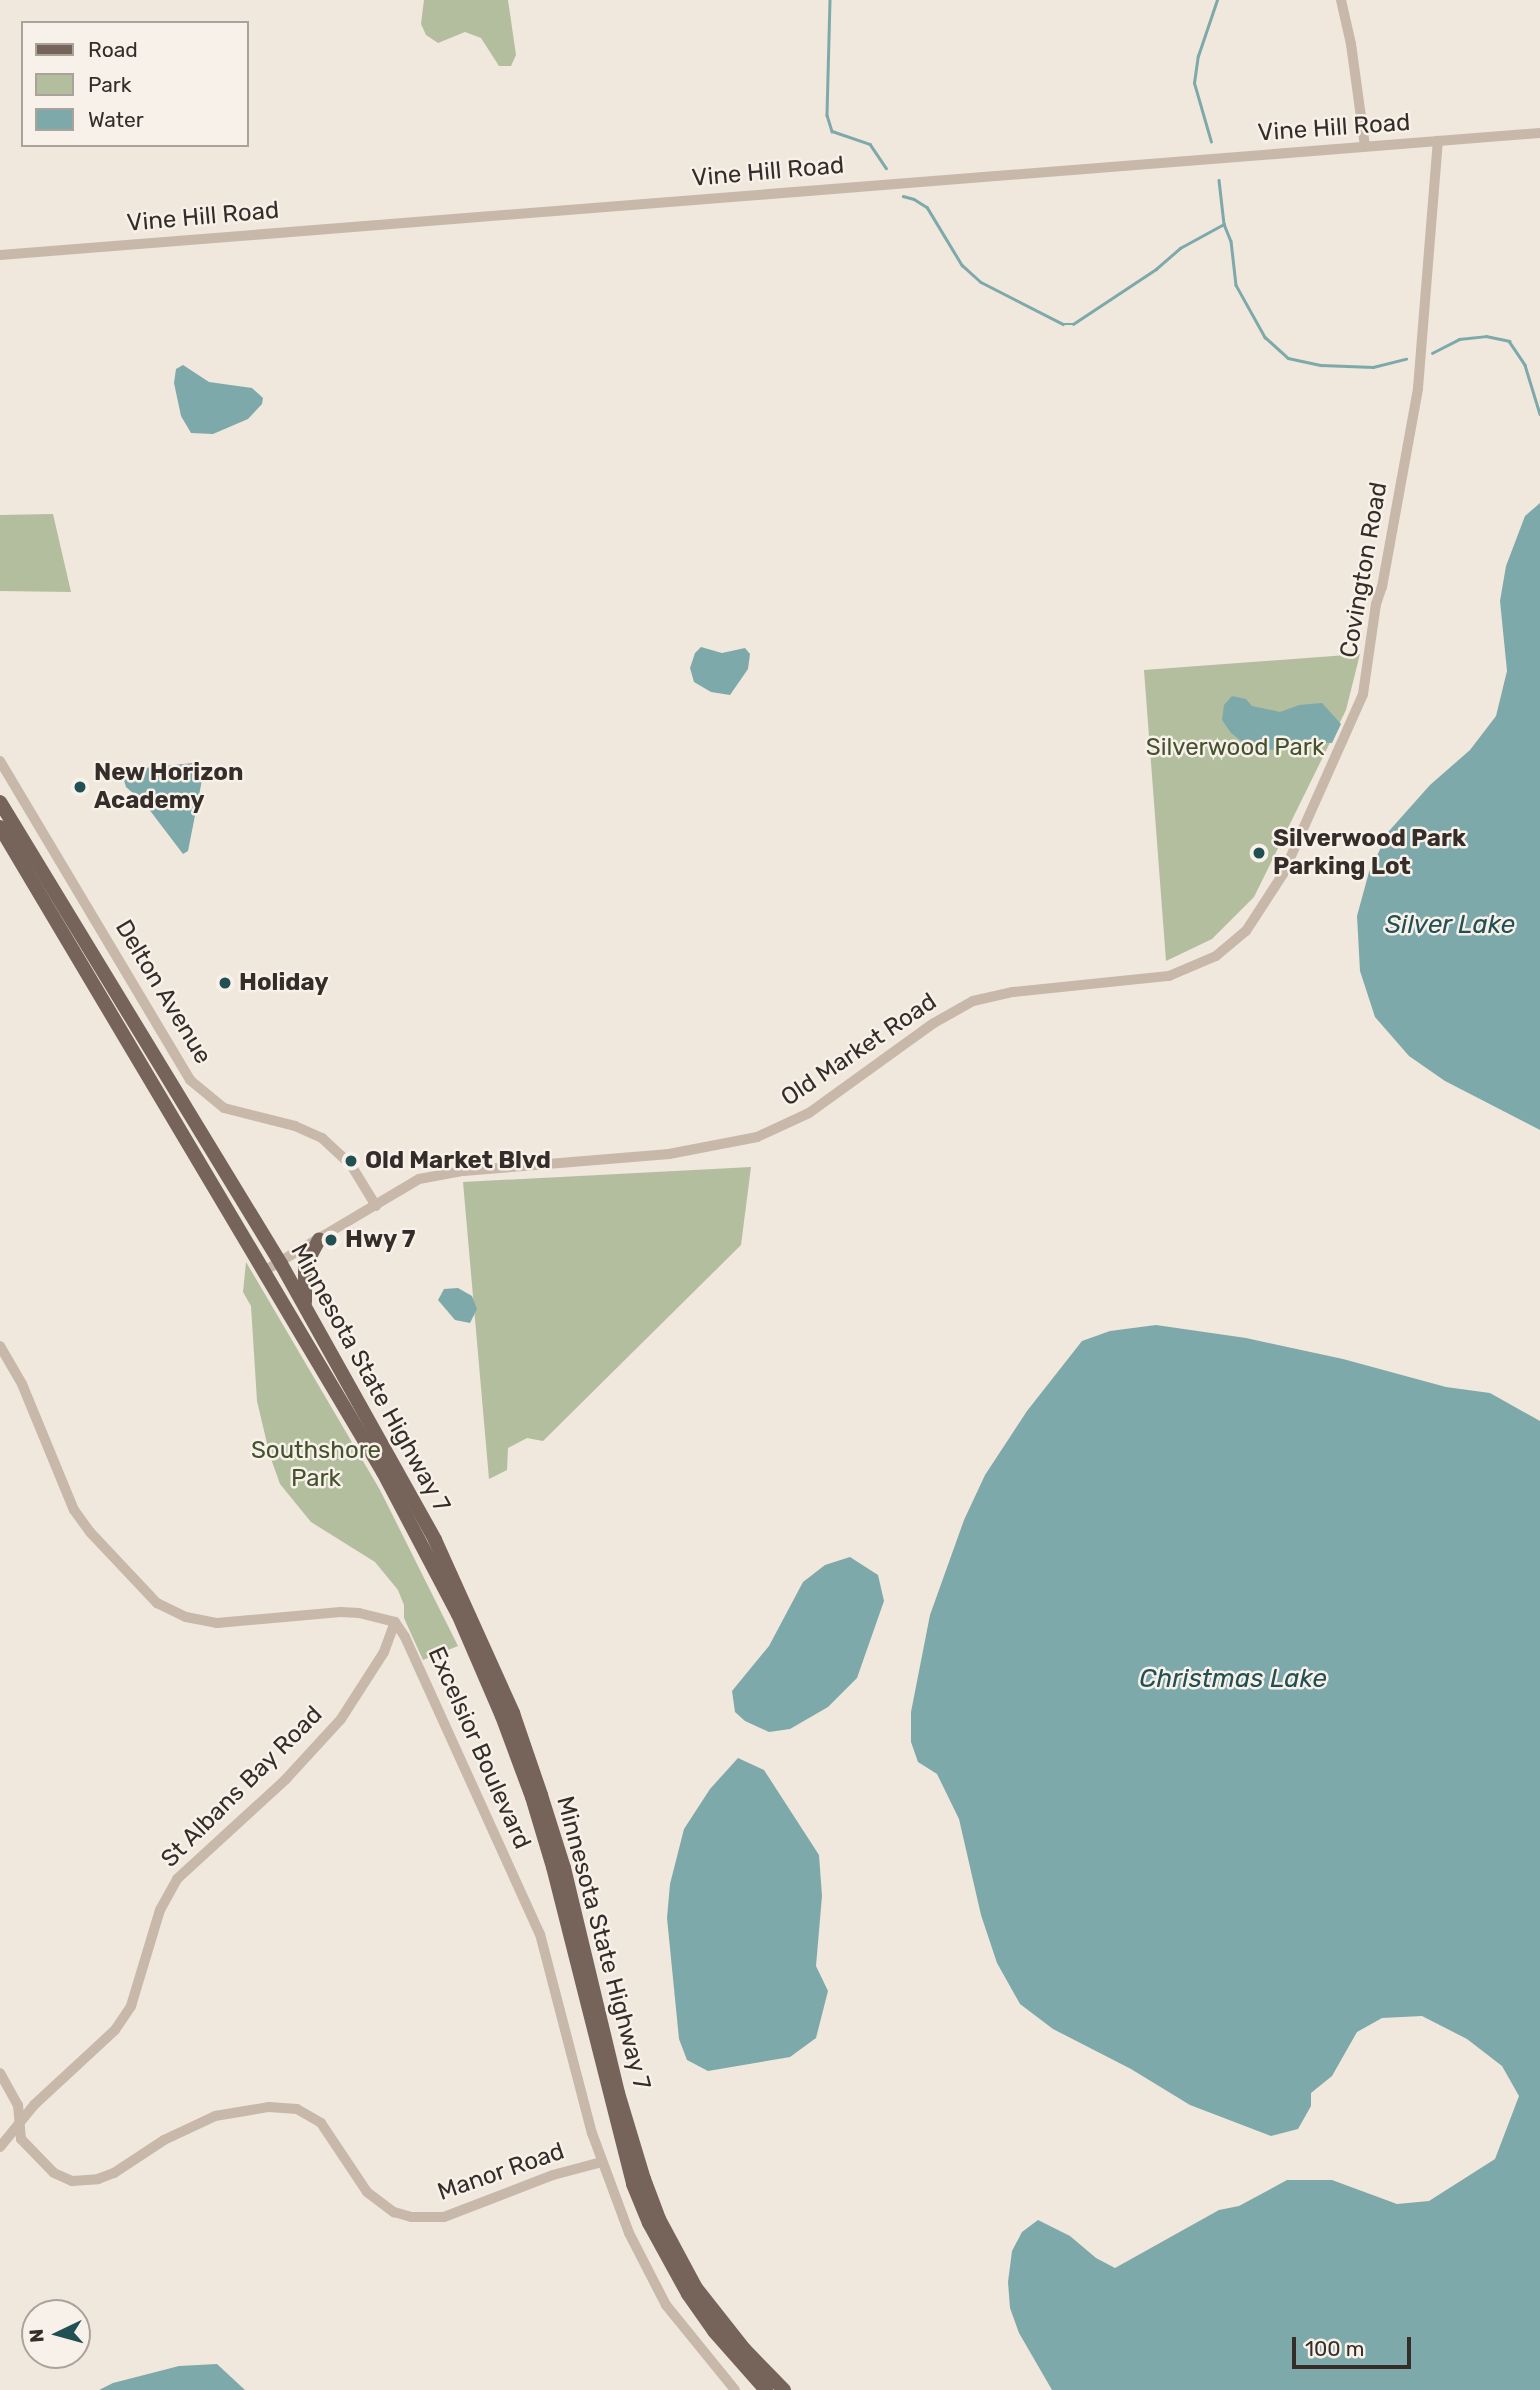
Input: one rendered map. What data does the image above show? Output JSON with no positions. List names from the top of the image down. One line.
{"streets":{"main road":["Minnesota State Highway 7"],"street":["Vine Hill Road","Covington Road","Delton Avenue","Old Market Road","Excelsior Boulevard","St Albans Bay Road","Manor Road"]},"crossings":[["Vine Hill Road","Covington Road"],["Covington Road","Old Market Road"],["Delton Avenue","Old Market Road"],["Old Market Road","Minnesota State Highway 7"],["Excelsior Boulevard","St Albans Bay Road"],["Excelsior Boulevard","Manor Road"],["St Albans Bay Road","Manor Road"]],"water":["Silver Lake","Christmas Lake"],"parks":["Silverwood Park","Southshore Park"],"places":["New Horizon Academy","Silverwood Park Parking Lot","Holiday","Old Market Blvd","Hwy 7"],"legend":["Road","Park","Water"],"scale_bar":"100 m","north":"left"}
